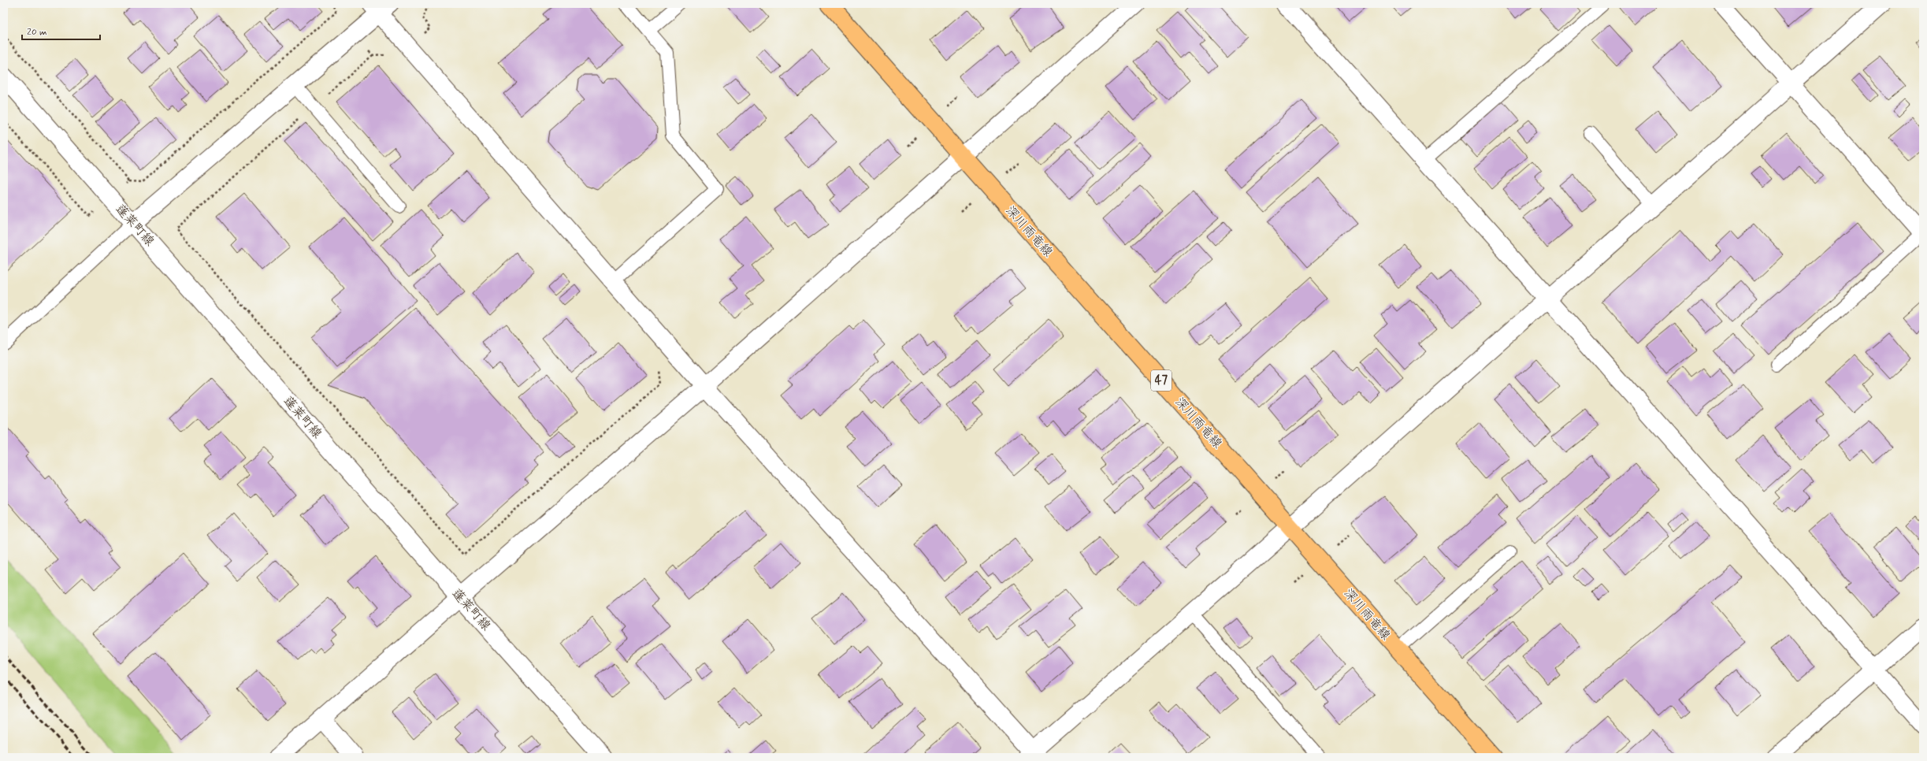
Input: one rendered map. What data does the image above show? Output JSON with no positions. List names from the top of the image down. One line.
{"streets":{"main road":["深川雨竜線","47"],"street":["蓬莱町線"]},"scale_bar":"20 m"}
